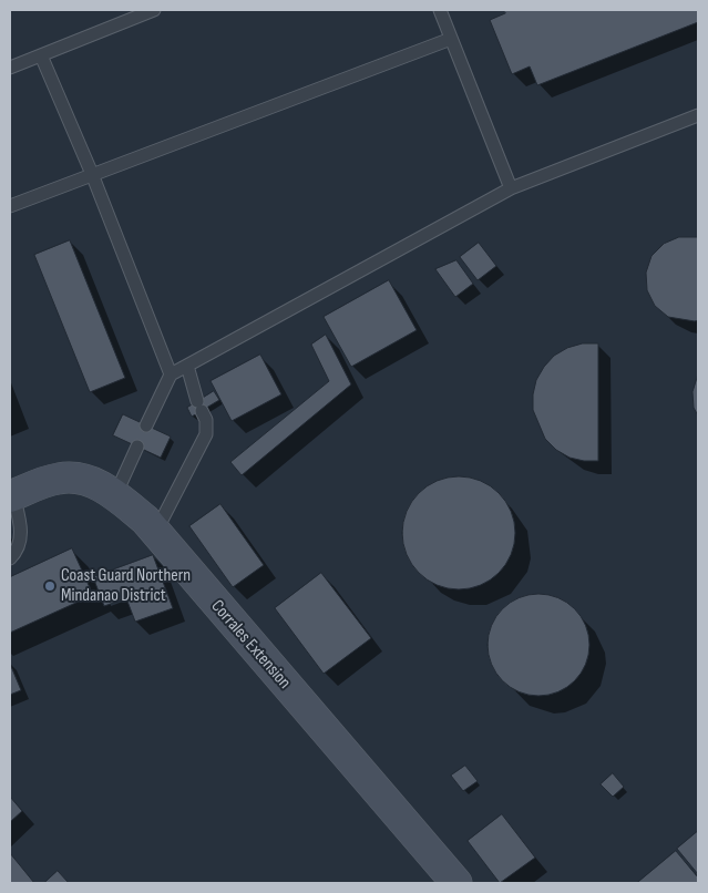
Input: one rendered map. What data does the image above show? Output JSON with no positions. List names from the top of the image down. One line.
{"streets":{"main road":["Corrales Extension"]},"places":["Coast Guard Northern Mindanao District"]}
